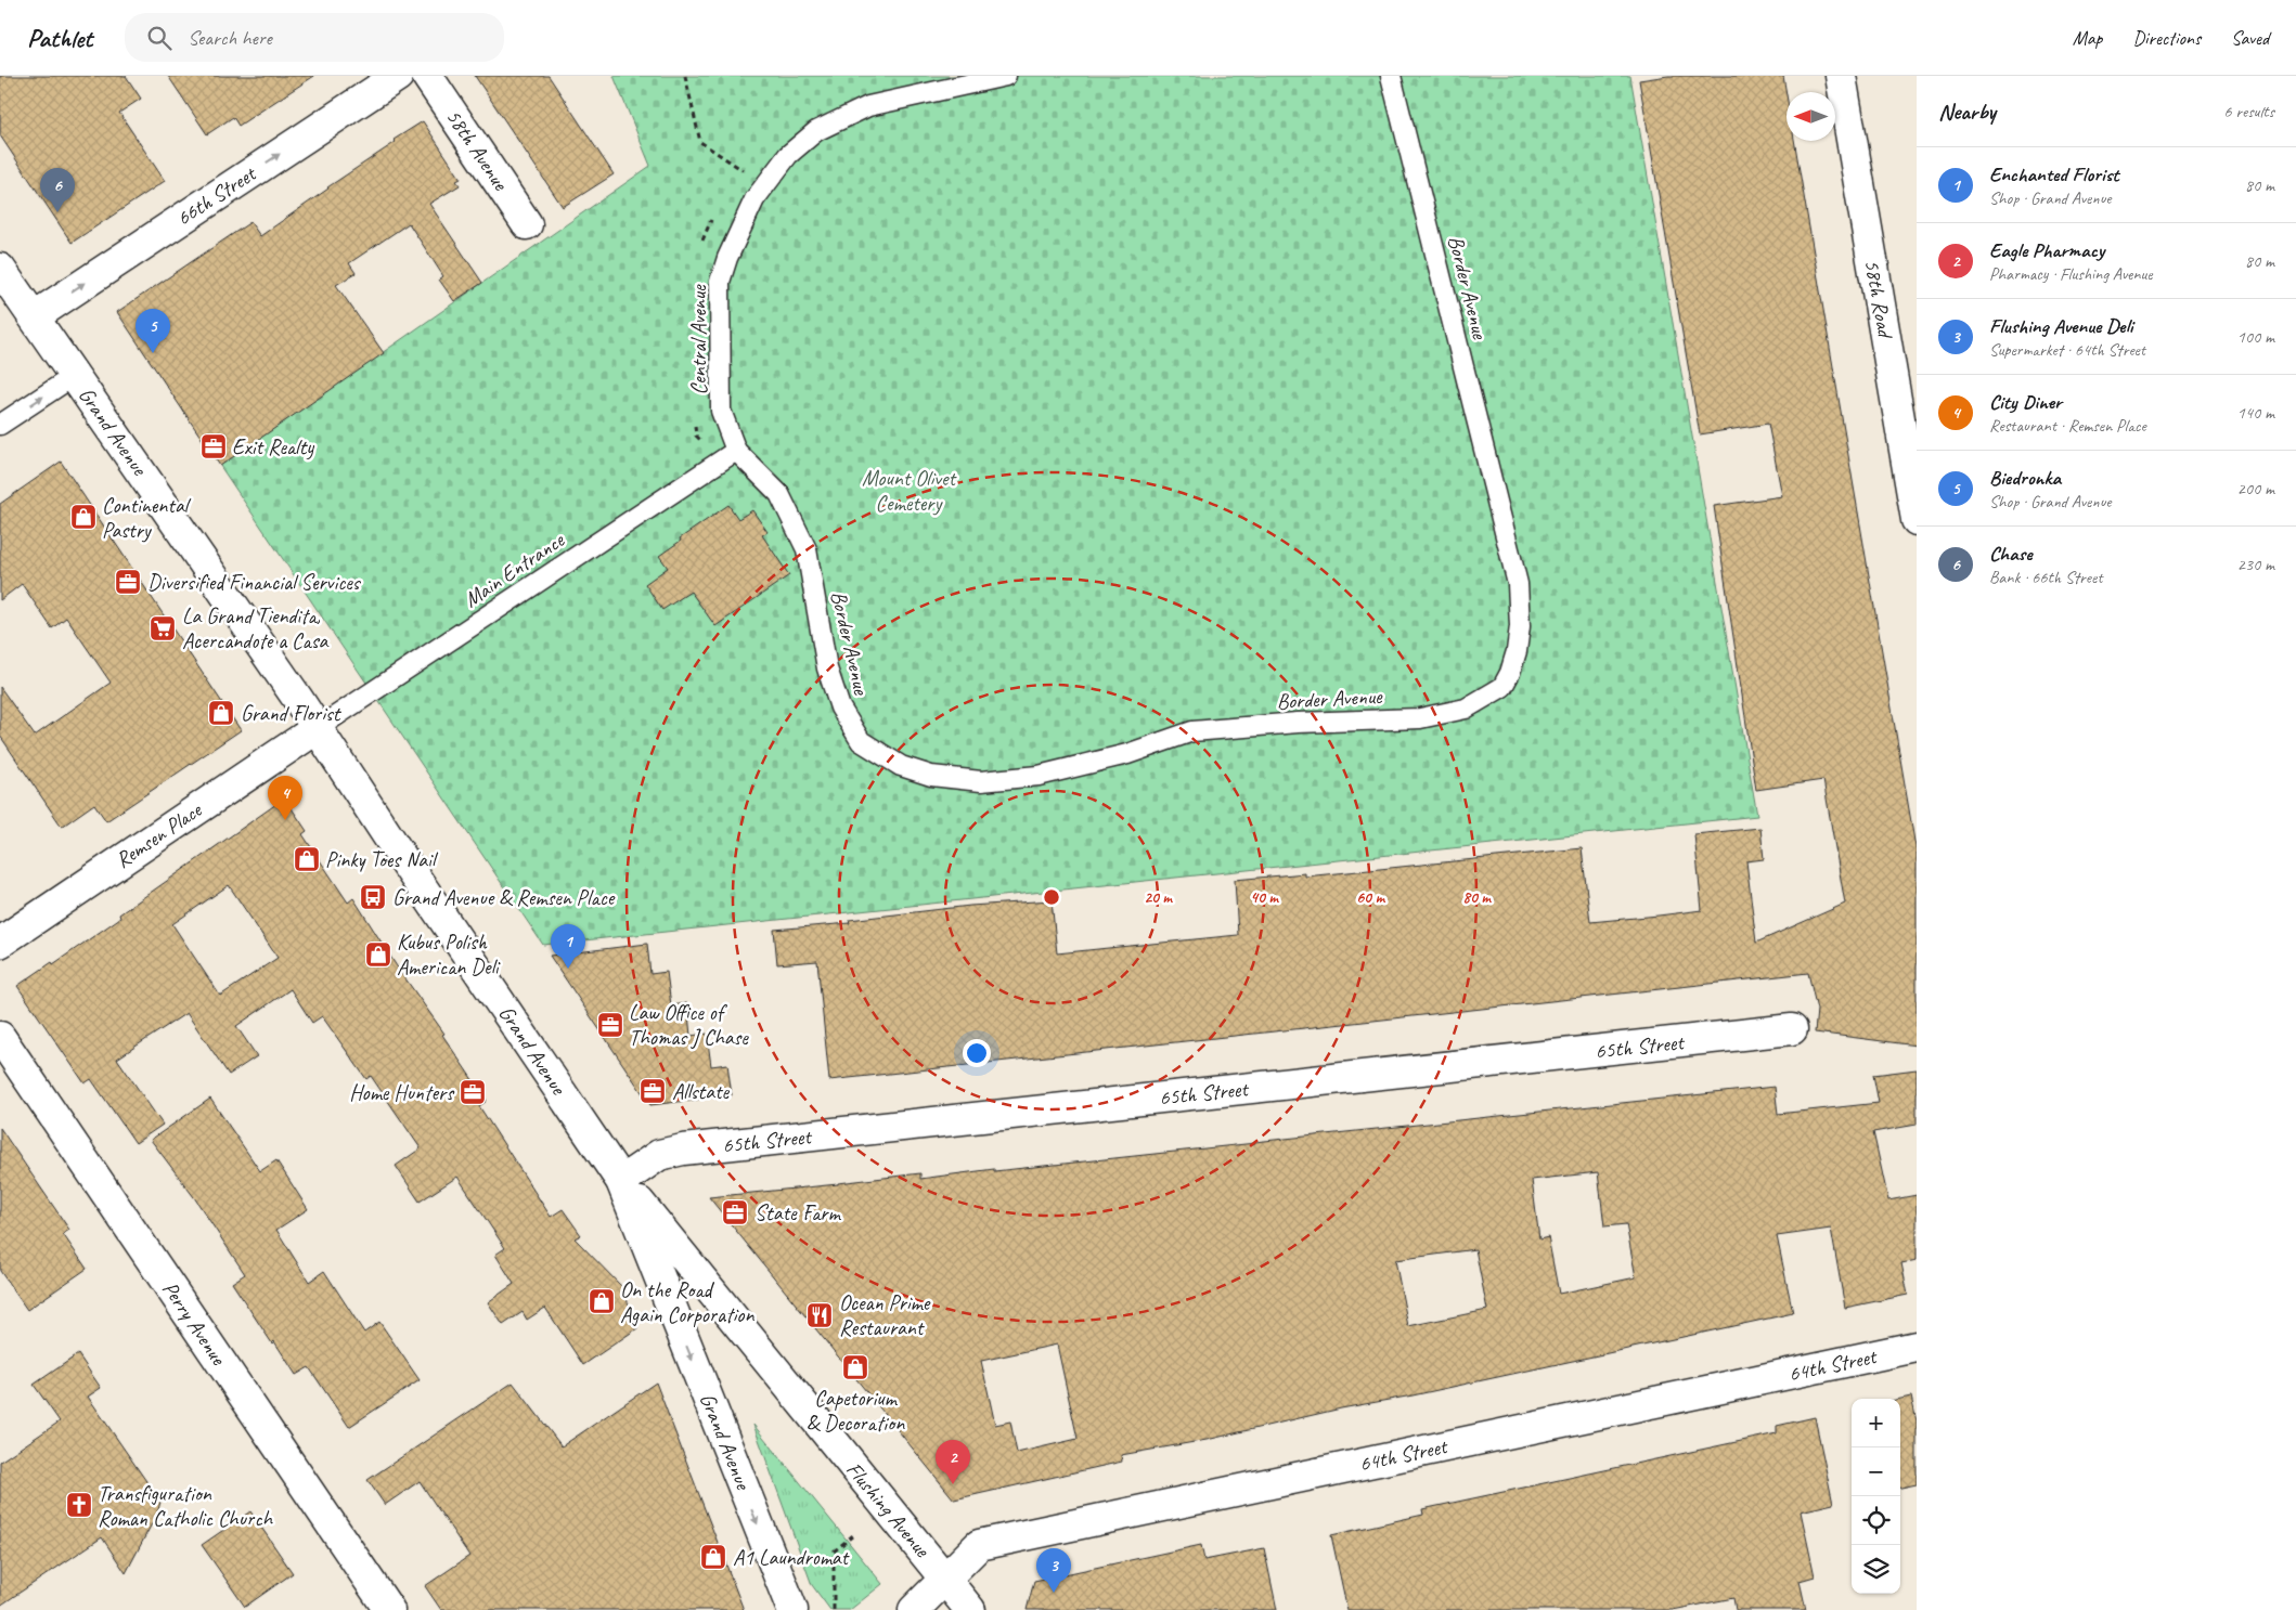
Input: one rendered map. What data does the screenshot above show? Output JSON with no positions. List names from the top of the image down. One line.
{"streets":{"street":["58th Avenue","66th Street","58th Road","Grand Avenue","Remsen Place","65th Street","Perry Avenue","64th Street","Flushing Avenue"],"lane":["Border Avenue","Central Avenue","Main Entrance"]},"crossings":[["66th Street","Grand Avenue"],["Border Avenue","Central Avenue"],["Border Avenue","Main Entrance"],["Central Avenue","Main Entrance"],["Grand Avenue","Main Entrance"],["Grand Avenue","Remsen Place"],["Grand Avenue","65th Street"],["Grand Avenue","Flushing Avenue"],["Main Entrance","Remsen Place"],["65th Street","Flushing Avenue"],["64th Street","Flushing Avenue"]],"one_way":["66th Street"],"parks":["Mount Olivet Cemetery"],"places":{"office":["Exit Realty","Diversified Financial Services","Law Office of Thomas J Chase","Allstate","Home Hunters","State Farm"],"shop":["Continental Pastry","Grand Florist","Pinky Toes Nail","Kubus Polish American Deli","On the Road Again Corporation","Capetorium & Decoration","A1 Laundromat"],"supermarket":["La Grand Tiendita, Acercandote a Casa"],"bus stop":["Grand Avenue & Remsen Place"],"restaurant":["Ocean Prime Restaurant"],"church":["Transfiguration Roman Catholic Church"]},"north":"left","page":{"header":"Pathlet","search":"Search here","nav":["Map","Directions","Saved"],"heading":["Nearby","6 results"],"list":[{"mark":"1","name":"Enchanted Florist","note":"Shop · Grand Avenue","value":"80 m"},{"mark":"2","name":"Eagle Pharmacy","note":"Pharmacy · Flushing Avenue","value":"80 m"},{"mark":"3","name":"Flushing Avenue Deli","note":"Supermarket · 64th Street","value":"100 m"},{"mark":"4","name":"City Diner","note":"Restaurant · Remsen Place","value":"140 m"},{"mark":"5","name":"Biedronka","note":"Shop · Grand Avenue","value":"200 m"},{"mark":"6","name":"Chase","note":"Bank · 66th Street","value":"230 m"}],"pins":["6","5","4","1","2","3"],"map_buttons":["+","−"]},"rings":["20 m","40 m","60 m","80 m"]}
